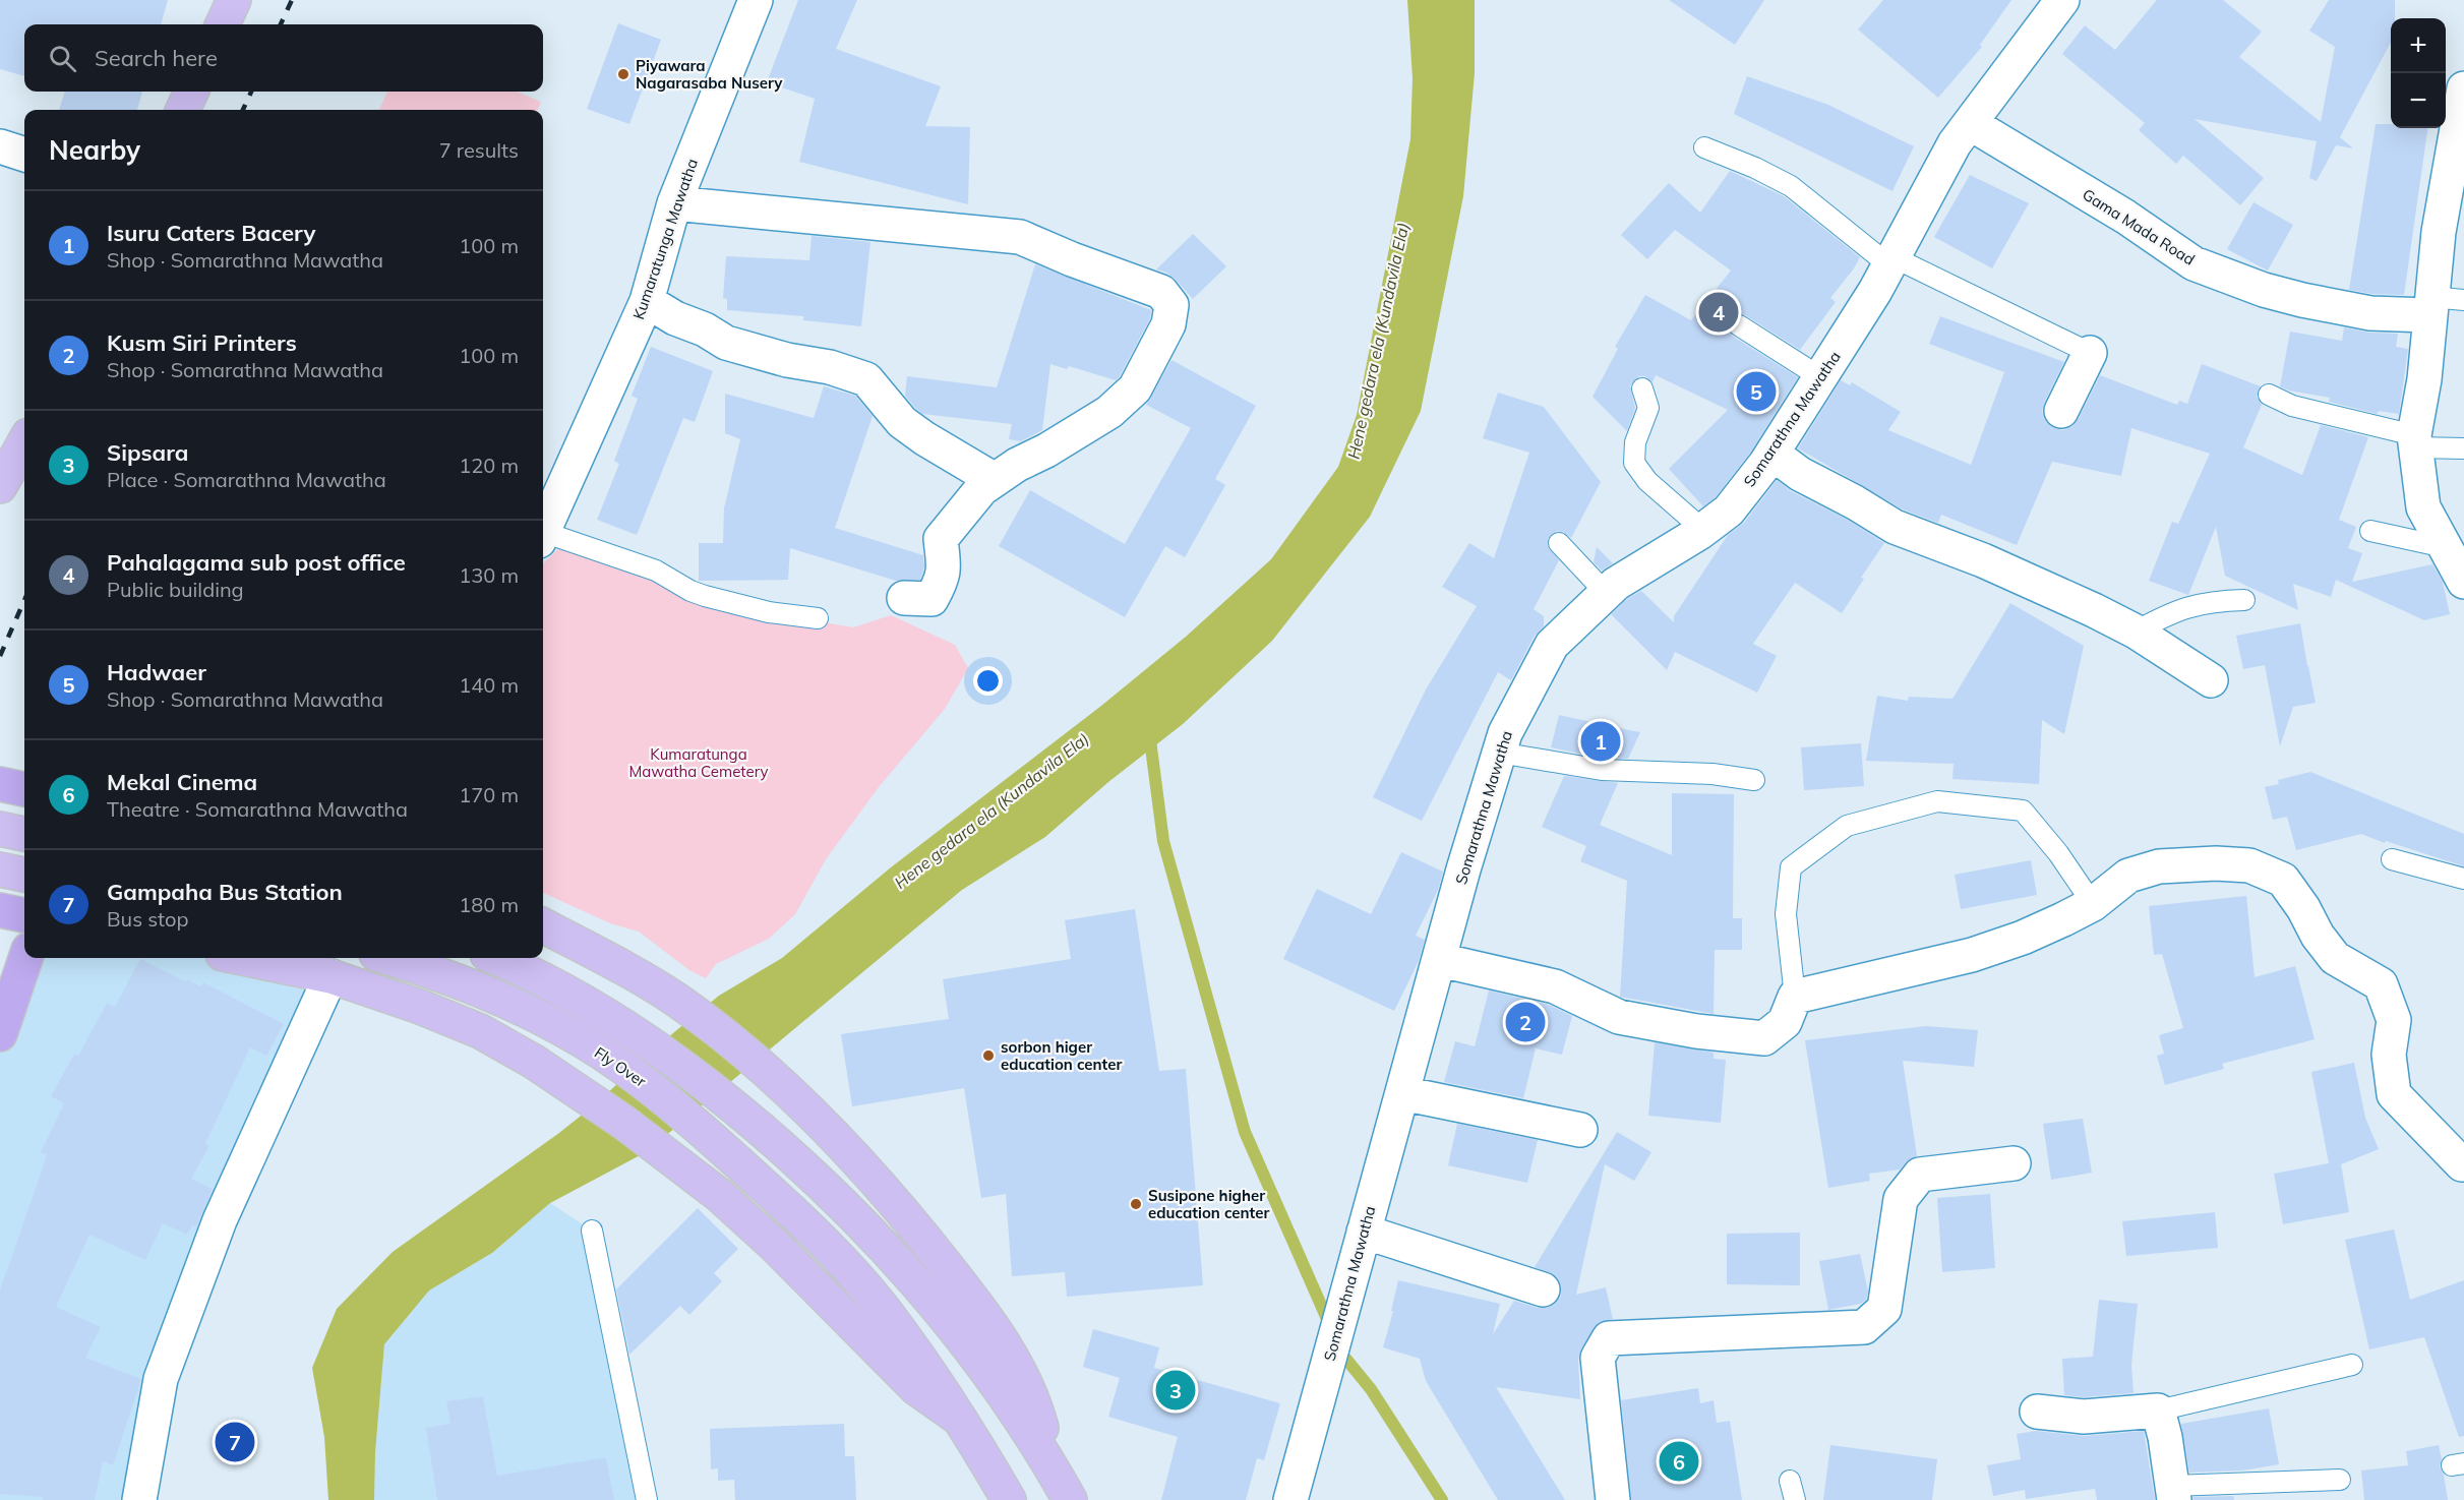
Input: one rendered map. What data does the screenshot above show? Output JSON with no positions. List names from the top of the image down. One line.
{"streets":{"main road":["Fly Over"],"street":["Gama Mada Road","Kumaratunga Mawatha","Somarathna Mawatha"]},"crossings":[["Gama Mada Road","Somarathna Mawatha"]],"water":["Hene gedara ela (Kundavila Ela)"],"parks":["Kumaratunga Mawatha Cemetery"],"places":["Piyawara Nagarasaba Nusery","sorbon higer education center","Susipone higher education center"],"page":{"map_buttons":["+","−"],"search":"Search here","heading":["Nearby","7 results"],"list":[{"mark":"1","name":"Isuru Caters Bacery","note":"Shop · Somarathna Mawatha","value":"100 m"},{"mark":"2","name":"Kusm Siri Printers","note":"Shop · Somarathna Mawatha","value":"100 m"},{"mark":"3","name":"Sipsara","note":"Place · Somarathna Mawatha","value":"120 m"},{"mark":"4","name":"Pahalagama sub post office","note":"Public building","value":"130 m"},{"mark":"5","name":"Hadwaer","note":"Shop · Somarathna Mawatha","value":"140 m"},{"mark":"6","name":"Mekal Cinema","note":"Theatre · Somarathna Mawatha","value":"170 m"},{"mark":"7","name":"Gampaha Bus Station","note":"Bus stop","value":"180 m"}],"pins":["4","5","1","2","3","7","6"]}}
